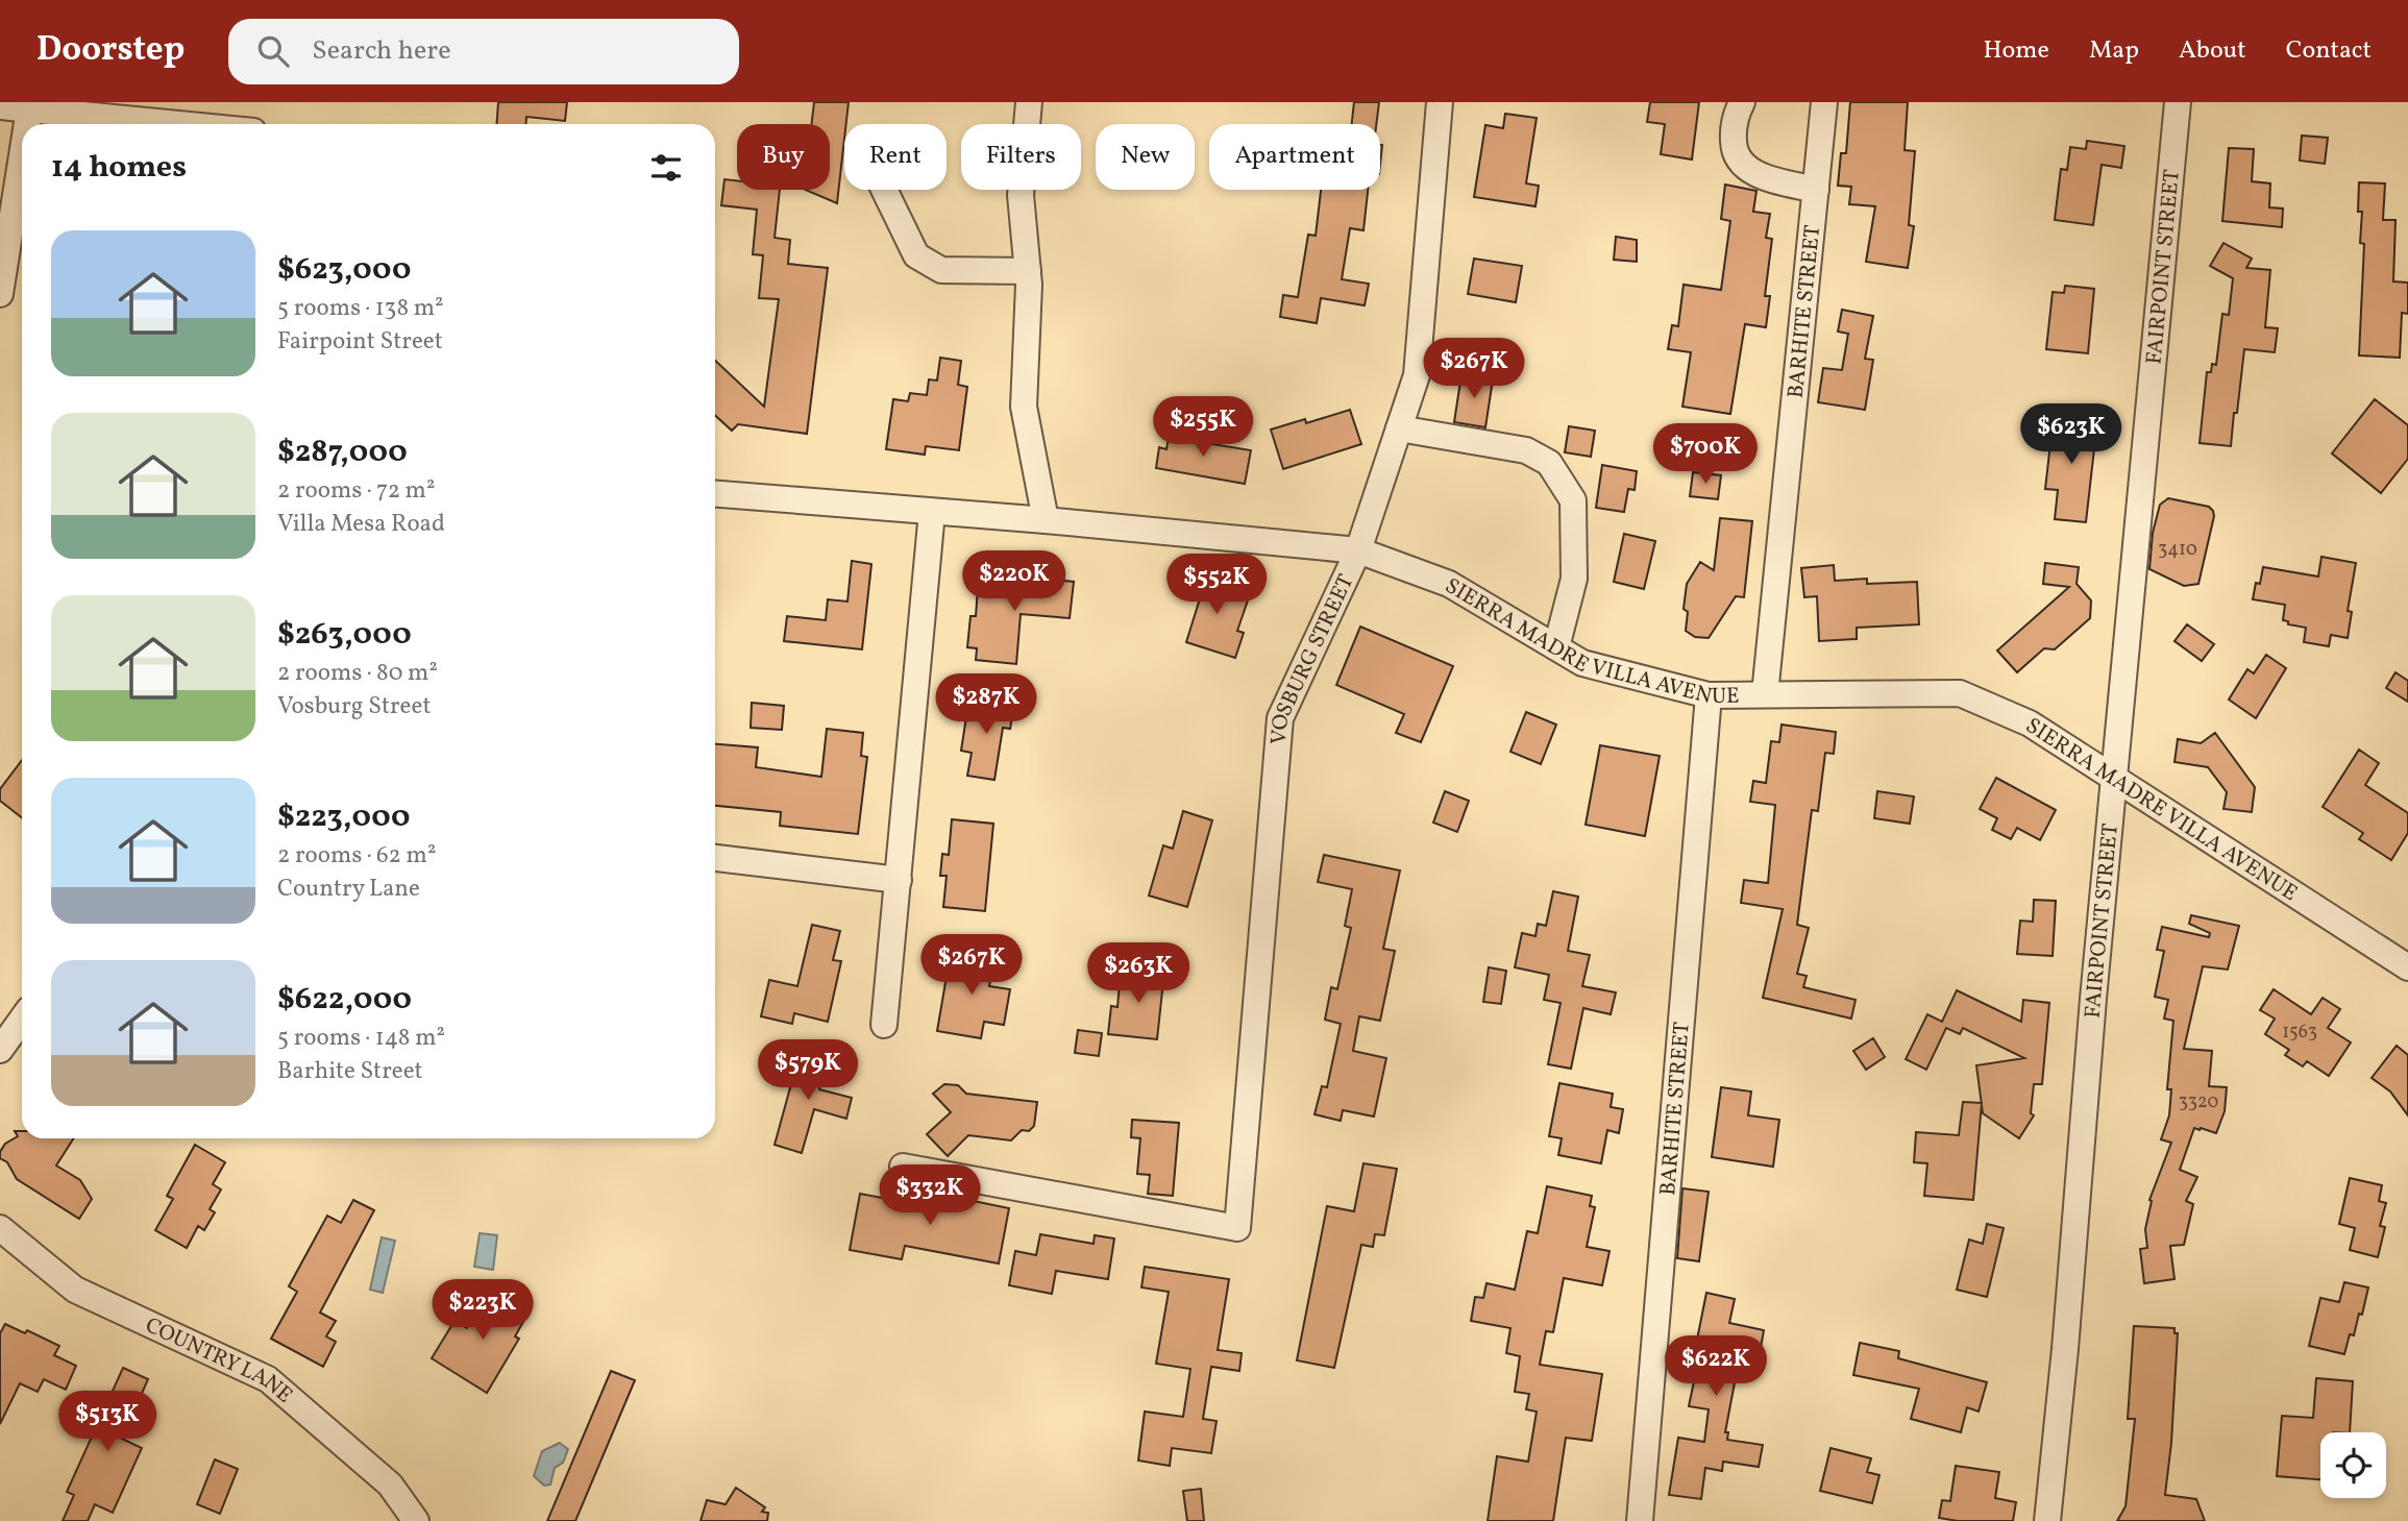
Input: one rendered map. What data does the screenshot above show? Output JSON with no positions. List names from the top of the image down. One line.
{"streets":{"street":["FAIRPOINT STREET","BARHITE STREET","SIERRA MADRE VILLA AVENUE","VOSBURG STREET","COUNTRY LANE"]},"crossings":[["FAIRPOINT STREET","SIERRA MADRE VILLA AVENUE"],["BARHITE STREET","SIERRA MADRE VILLA AVENUE"],["SIERRA MADRE VILLA AVENUE","VOSBURG STREET"]],"house_numbers":["3410","1563","3320"],"page":{"header":"Doorstep","search":"Search here","nav":["Home","Map","About","Contact"],"chip":["Buy","Rent","Filters","New","Apartment"],"heading":"14 homes","list":[{"name":"$623,000","note":"5 rooms · 138 m² · Fairpoint Street"},{"name":"$287,000","note":"2 rooms · 72 m² · Villa Mesa Road"},{"name":"$263,000","note":"2 rooms · 80 m² · Vosburg Street"},{"name":"$223,000","note":"2 rooms · 62 m² · Country Lane"},{"name":"$622,000","note":"5 rooms · 148 m² · Barhite Street"}],"price":["$267K","$255K","$623K","$700K","$220K","$552K","$287K","$267K","$263K","$579K","$332K","$223K","$622K","$513K"]}}
